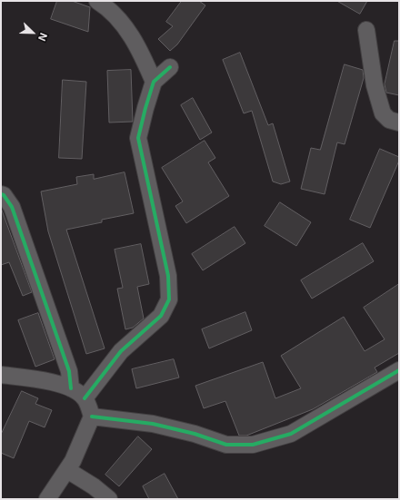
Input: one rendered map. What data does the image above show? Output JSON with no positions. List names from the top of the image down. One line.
{"north":"bottom right"}
